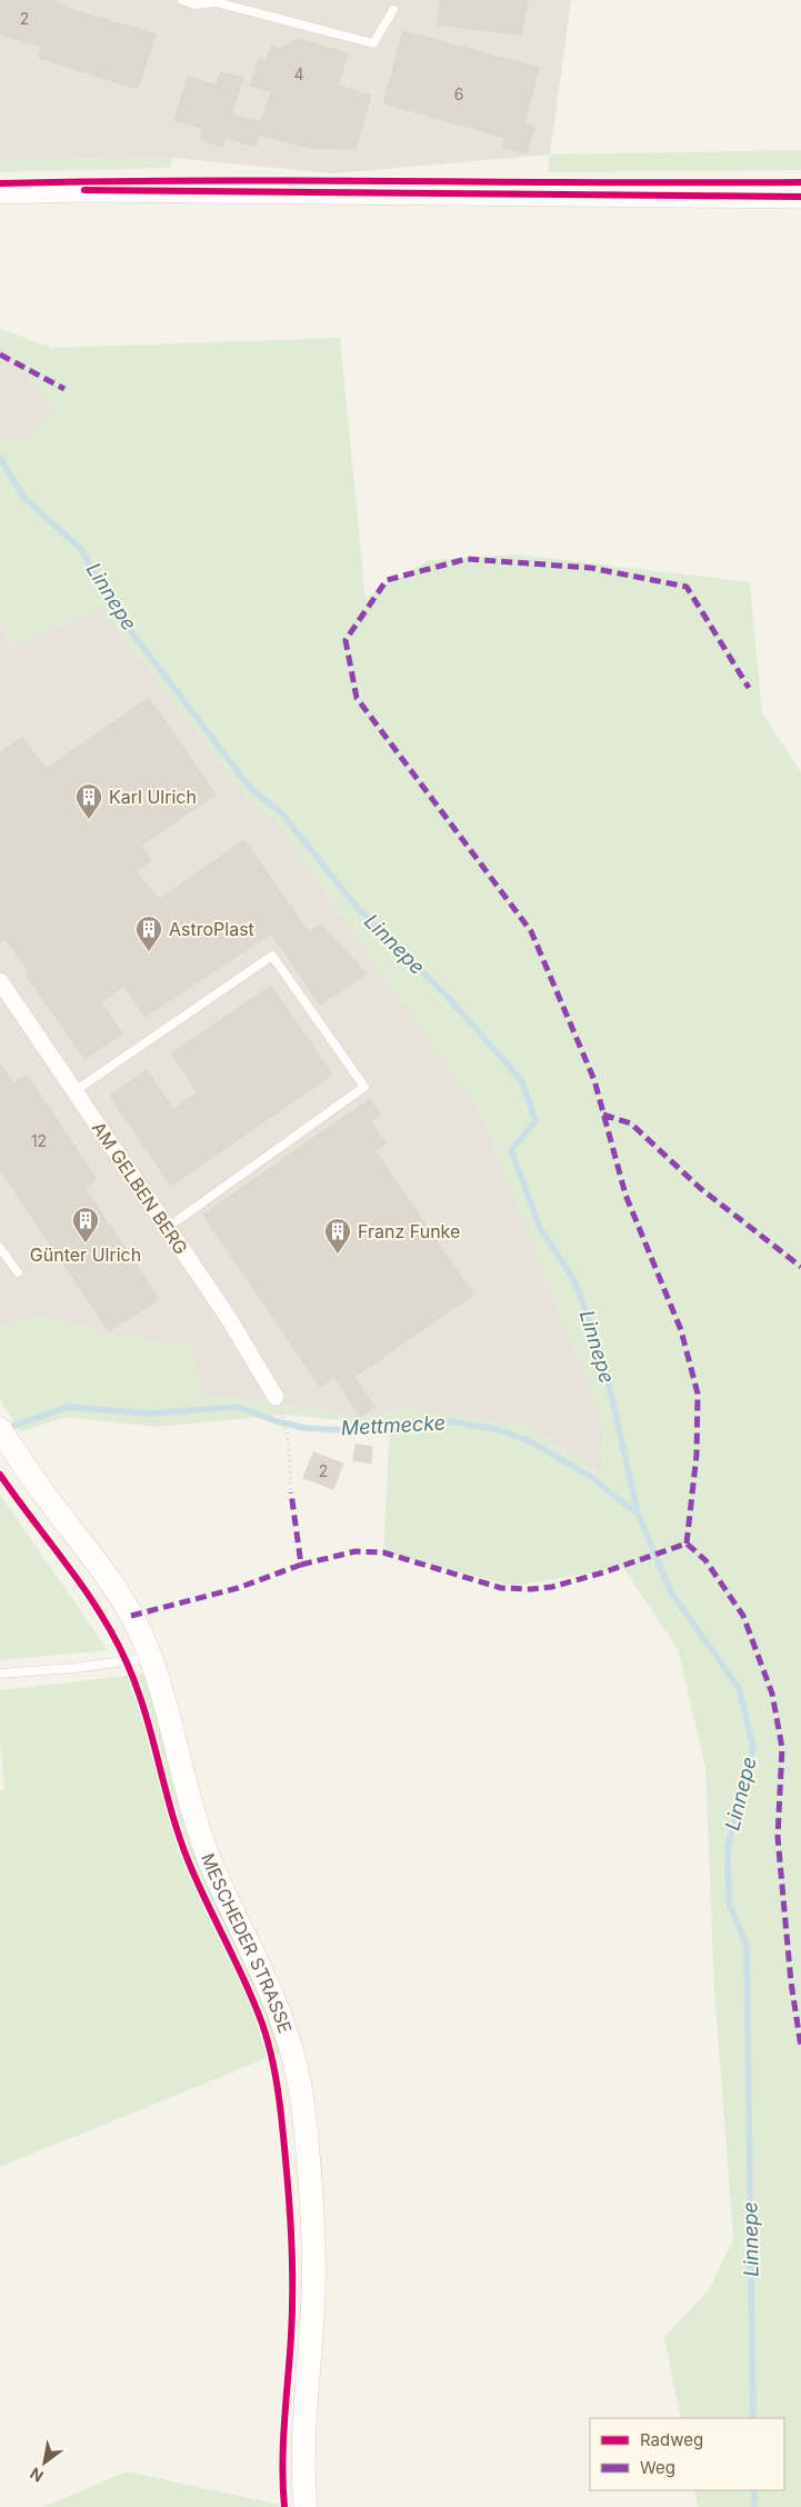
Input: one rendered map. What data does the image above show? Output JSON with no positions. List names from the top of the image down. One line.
{"streets":{"main road":["MESCHEDER STRASSE"],"street":["AM GELBEN BERG"]},"water":["Linnepe","Mettmecke"],"places":{"building":["Karl Ulrich","AstroPlast","Günter Ulrich","Franz Funke"]},"house_numbers":["2","4","6","12","2"],"legend":["Radweg","Weg"],"north":"bottom left"}
